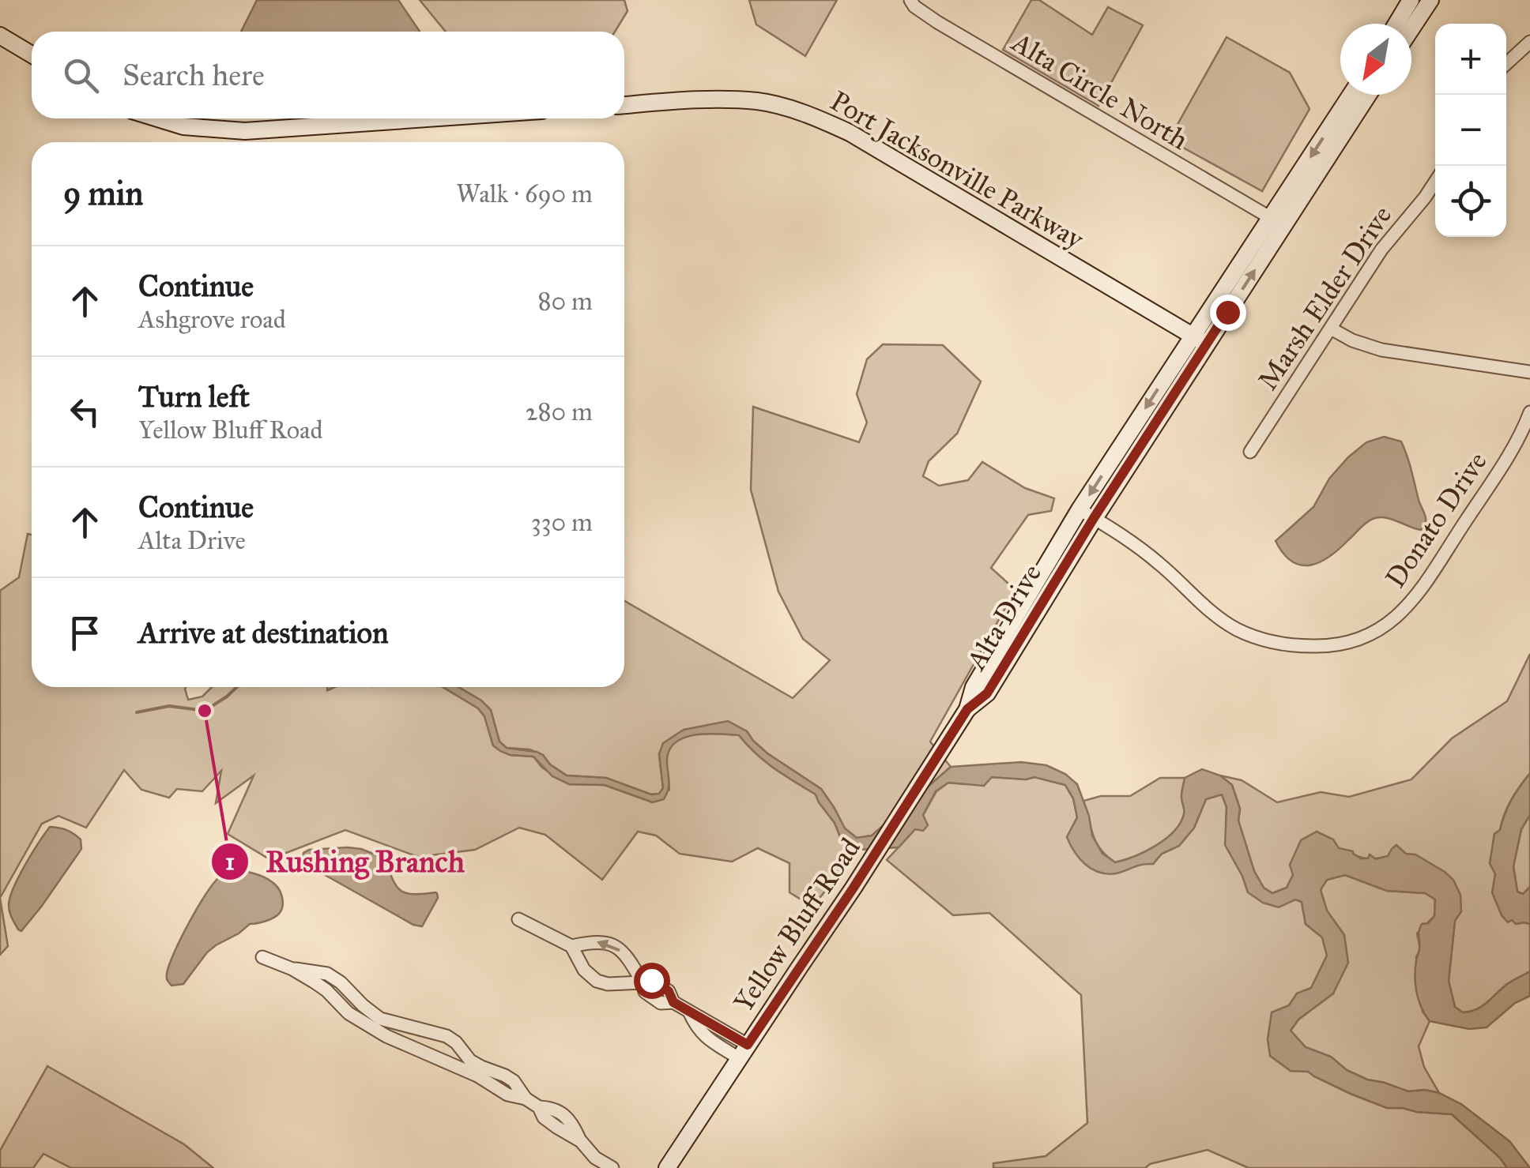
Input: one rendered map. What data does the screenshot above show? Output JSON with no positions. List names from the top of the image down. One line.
{"streets":{"street":["Alta Circle North","Port Jacksonville Parkway","Marsh Elder Drive","Donato Drive","Alta Drive","Yellow Bluff Road"]},"crossings":[["Alta Circle North","Alta Drive"],["Port Jacksonville Parkway","Alta Drive"],["Donato Drive","Alta Drive"],["Alta Drive","Yellow Bluff Road"]],"places":["Rushing Branch"],"north":"bottom left","page":{"map_buttons":["+","−"],"search":"Search here","heading":["9 min","Walk · 690 m"],"list":[["Continue","Ashgrove road","80 m"],["Turn left","Yellow Bluff Road","280 m"],["Continue","Alta Drive","330 m"],"Arrive at destination"]}}
